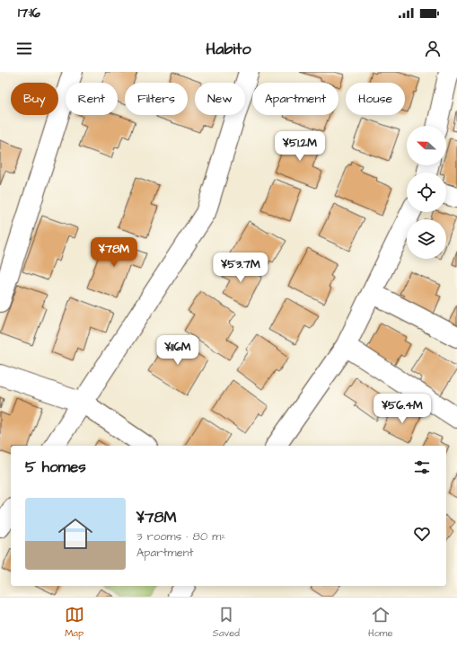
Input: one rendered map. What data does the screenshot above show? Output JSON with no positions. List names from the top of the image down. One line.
{"north":"left","page":{"status":"17:16","header":"Habito","chip":["Buy","Rent","Filters","New","Apartment","House"],"price":["¥51.2M","¥78M","¥53.7M","¥116M","¥56.4M"],"heading":"5 homes","list":[{"name":"¥78M","note":"3 rooms · 80 m² · Apartment"}],"tabs":["Map","Saved","Home"]}}
